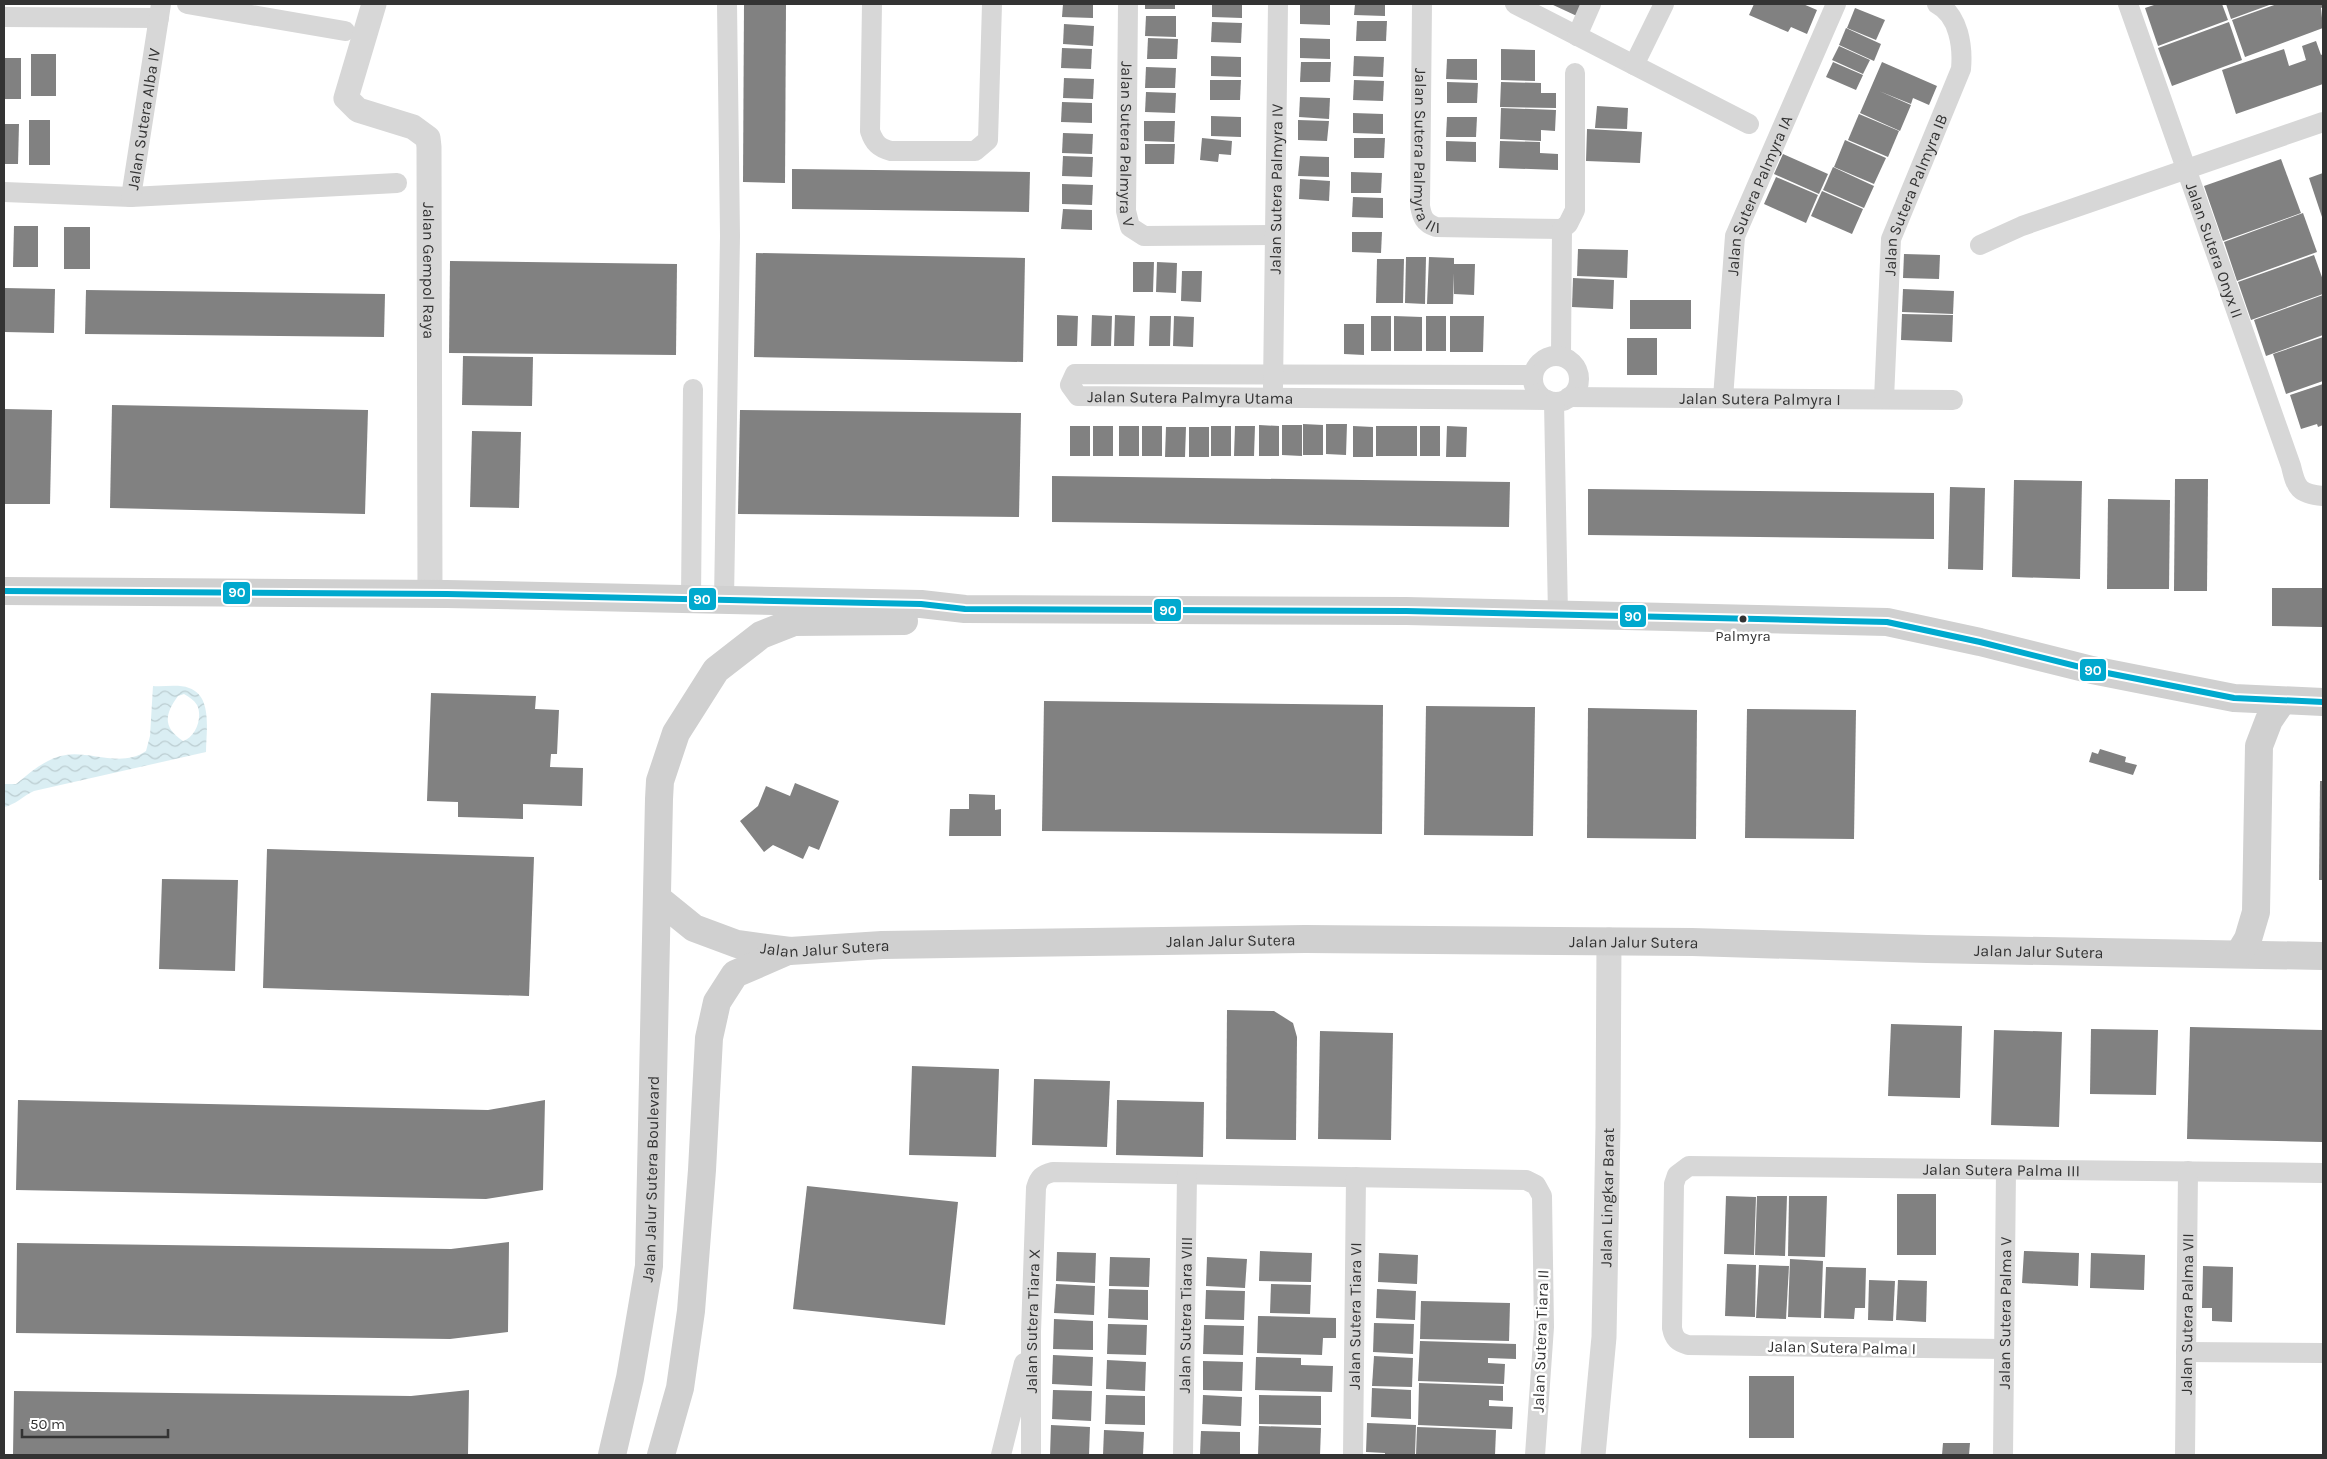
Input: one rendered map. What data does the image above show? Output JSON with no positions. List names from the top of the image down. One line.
{"streets":{"main road":["Jalan Jalur Sutera","Jalan Jalur Sutera Boulevard"],"street":["Jalan Sutera Alba IV","Jalan Sutera Palmyra V","Jalan Sutera Palmyra III","Jalan Sutera Palmyra IV","Jalan Sutera Palmyra IA","Jalan Sutera Palmyra IB","Jalan Sutera Onyx II","Jalan Gempol Raya","Jalan Sutera Palmyra Utama","Jalan Sutera Palmyra I","Jalan Sutera Palma III","Jalan Lingkar Barat","Jalan Sutera Palma V","Jalan Sutera Palma VII","Jalan Sutera Tiara VIII","Jalan Sutera Tiara VI","Jalan Sutera Tiara X","Jalan Sutera Tiara II","Jalan Sutera Palma I"]},"crossings":[["Jalan Sutera Palmyra V","Jalan Sutera Palmyra IV"],["Jalan Sutera Palmyra IV","Jalan Sutera Palmyra Utama"],["Jalan Sutera Palmyra IA","Jalan Sutera Palmyra I"],["Jalan Sutera Palmyra IB","Jalan Sutera Palmyra I"],["Jalan Sutera Palmyra Utama","Jalan Sutera Palmyra I"],["Jalan Jalur Sutera","Jalan Jalur Sutera Boulevard"],["Jalan Jalur Sutera","Jalan Lingkar Barat"],["Jalan Sutera Palma III","Jalan Sutera Palma V"],["Jalan Sutera Palma III","Jalan Sutera Palma VII"],["Jalan Sutera Palma III","Jalan Sutera Palma I"],["Jalan Sutera Palma V","Jalan Sutera Palma I"],["Jalan Sutera Tiara VIII","Jalan Sutera Tiara X"],["Jalan Sutera Tiara VI","Jalan Sutera Tiara II"]],"places":["Palmyra"],"lines":["transit line 90"],"scale_bar":"50 m"}
